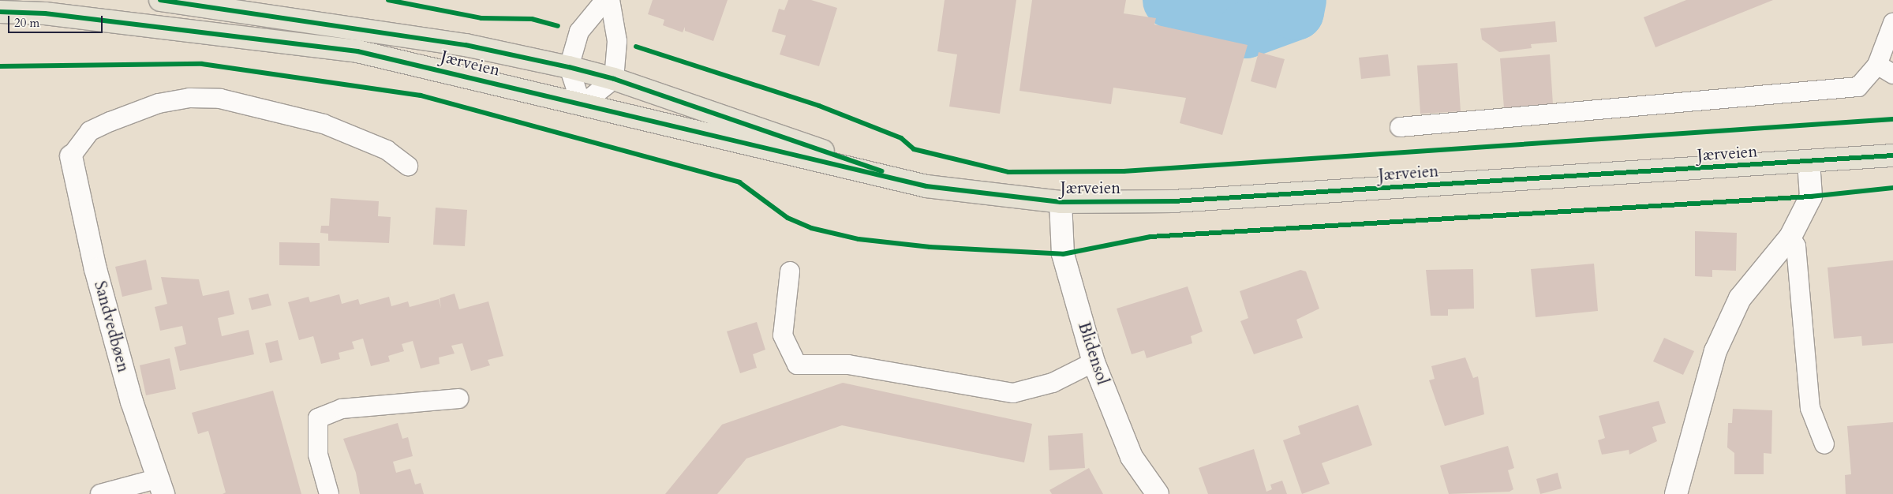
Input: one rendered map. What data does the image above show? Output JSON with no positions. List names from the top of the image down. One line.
{"streets":{"main road":["Jærveien"],"street":["Sandvedbøen","Blidensol"]},"crossings":[["Jærveien","Blidensol"]],"scale_bar":"20 m"}
